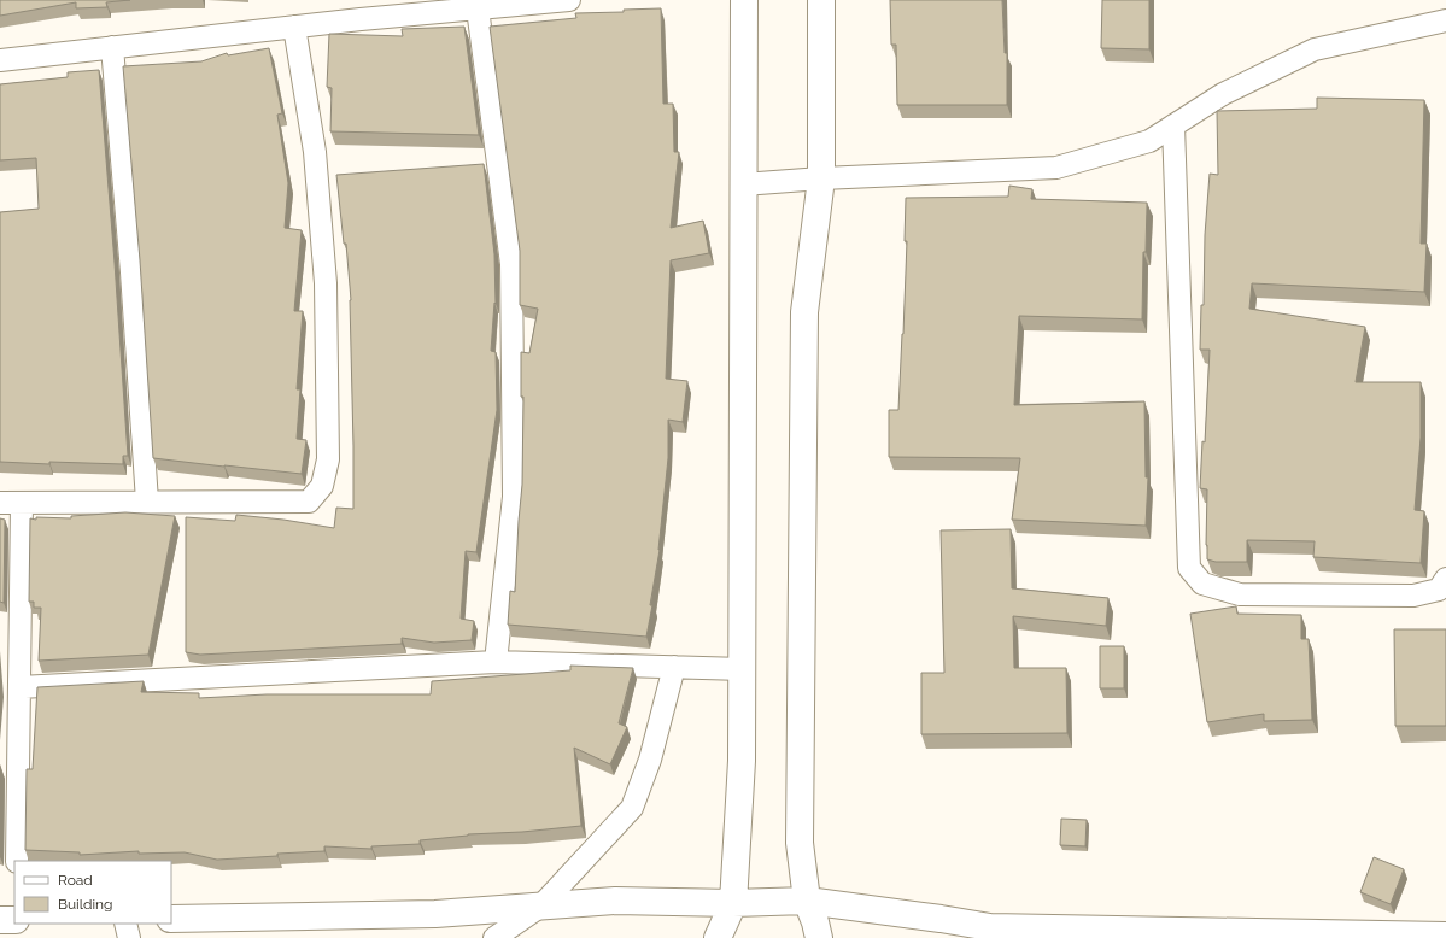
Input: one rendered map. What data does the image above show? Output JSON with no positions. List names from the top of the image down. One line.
{"legend":["Road","Building"]}
